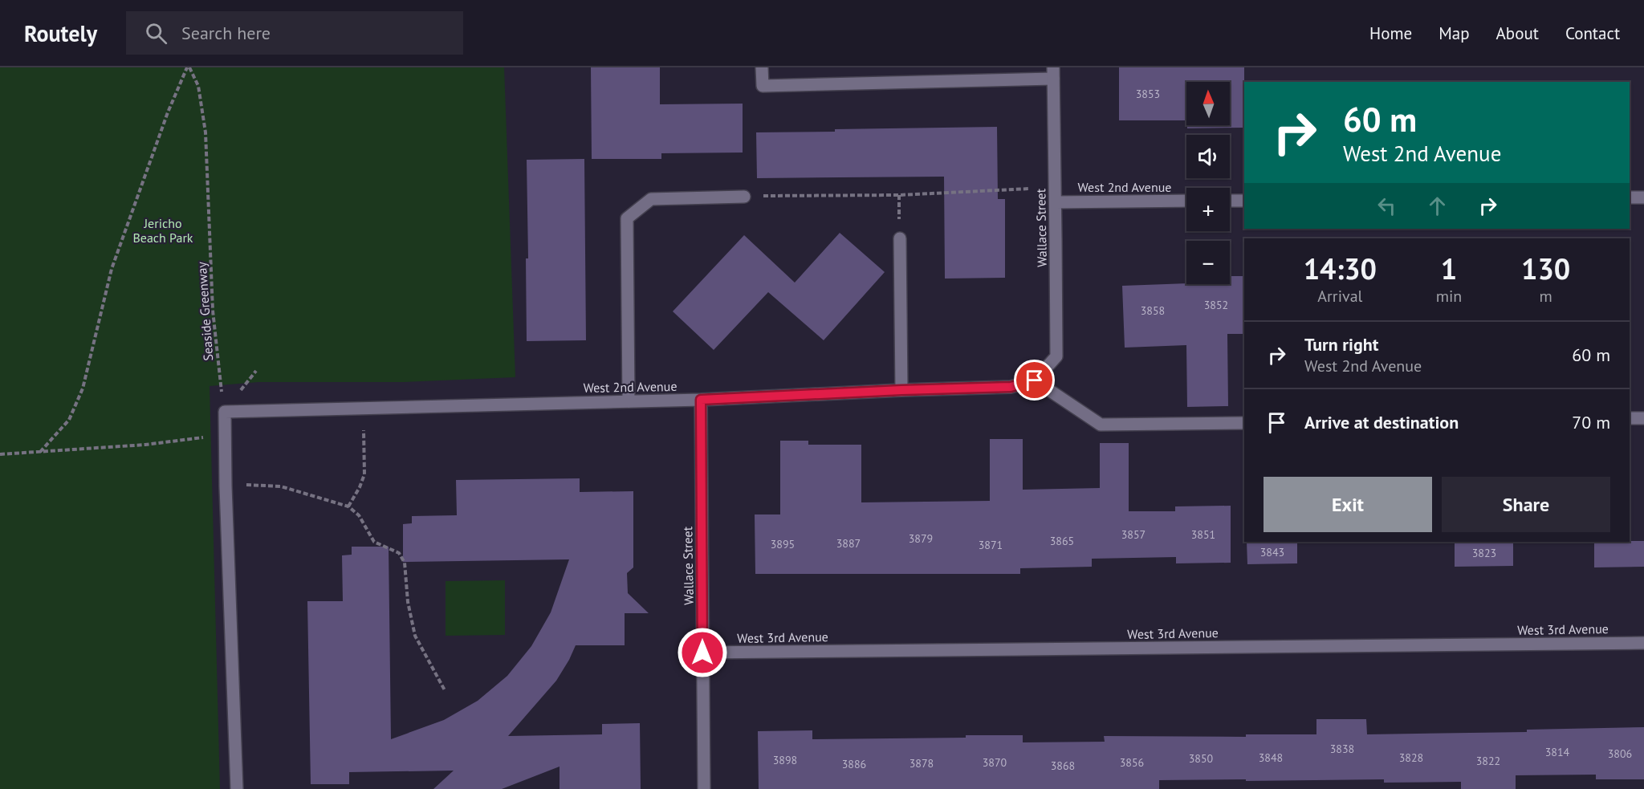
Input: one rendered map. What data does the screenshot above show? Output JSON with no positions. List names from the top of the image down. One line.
{"streets":{"street":["West 2nd Avenue","Wallace Street","West 3rd Avenue"],"path":["Seaside Greenway"]},"crossings":[["West 2nd Avenue","Wallace Street"],["West 2nd Avenue","Seaside Greenway"],["Wallace Street","West 3rd Avenue"]],"parks":["Jericho Beach Park"],"house_numbers":["3853","3852","3858","3857","3851","3879","3865","3887","3895","3871","3843","3823","3838","3814","3806","3848","3828","3850","3898","3822","3870","3856","3878","3886","3868"],"north":"top","page":{"header":"Routely","search":"Search here","nav":["Home","Map","About","Contact"],"map_buttons":["+","−"],"turn":["60 m","West 2nd Avenue"],"eta":["14:30","Arrival","1","min","130","m"],"list":[{"name":"Turn right","note":"West 2nd Avenue","value":"60 m"},{"name":"Arrive at destination","value":"70 m"}],"buttons":["Exit","Share"]}}
